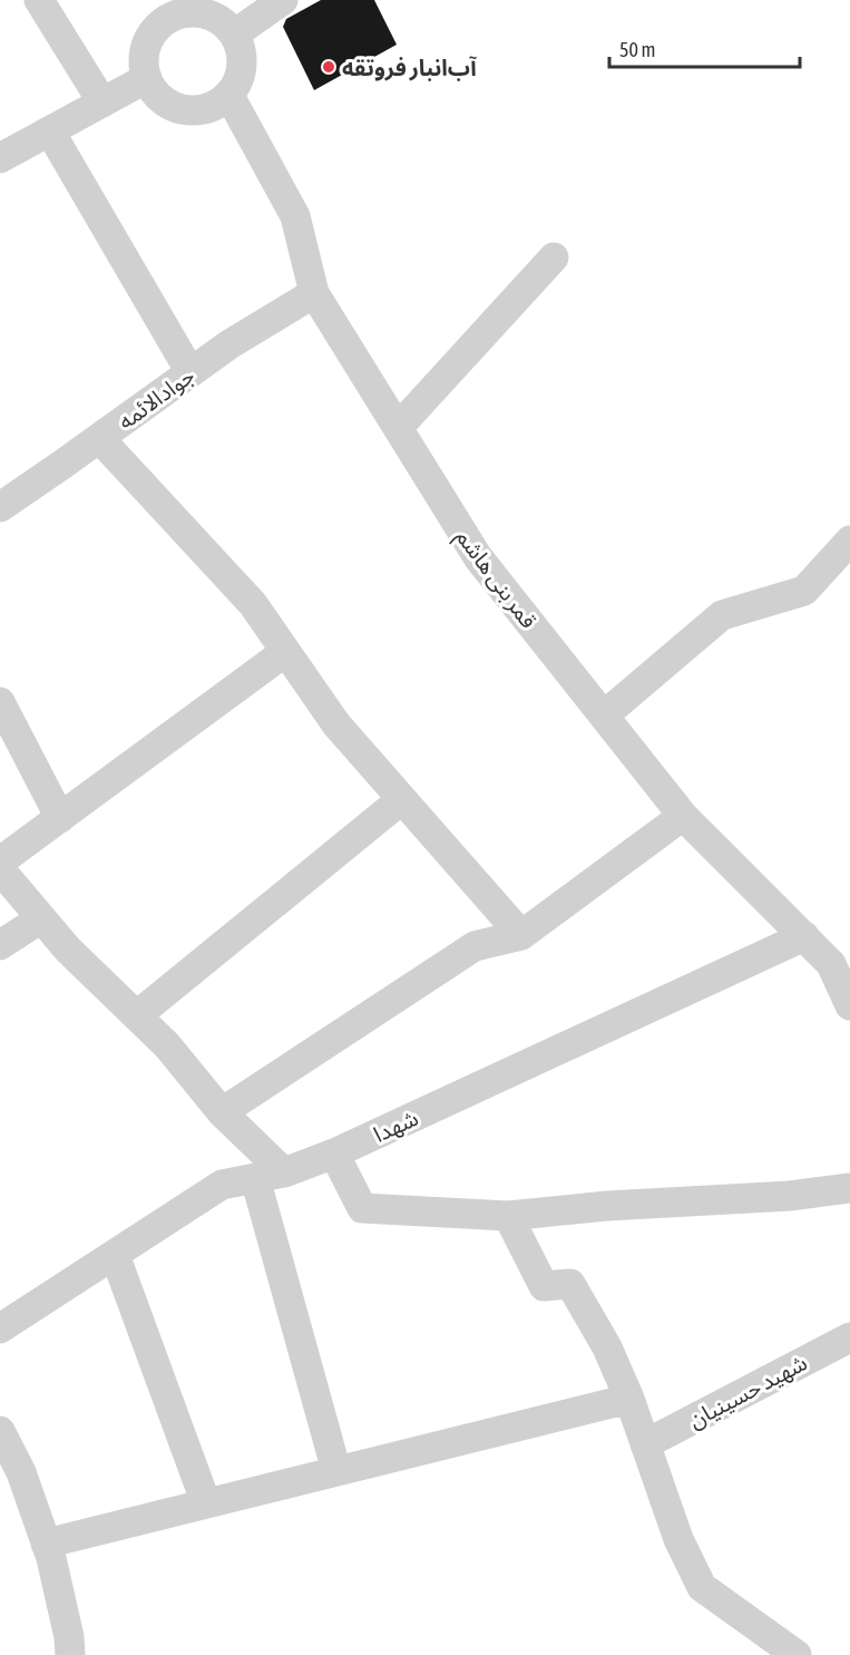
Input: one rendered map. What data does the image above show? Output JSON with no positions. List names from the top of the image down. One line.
{"streets":{"street":["جوادالائمه","قمر بنی هاشم","شهدا","شهید حسینیان"]},"crossings":[["جوادالائمه","قمر بنی هاشم"],["قمر بنی هاشم","شهدا"]],"places":["آب‌انبار فروتقه"],"scale_bar":"50 m"}
